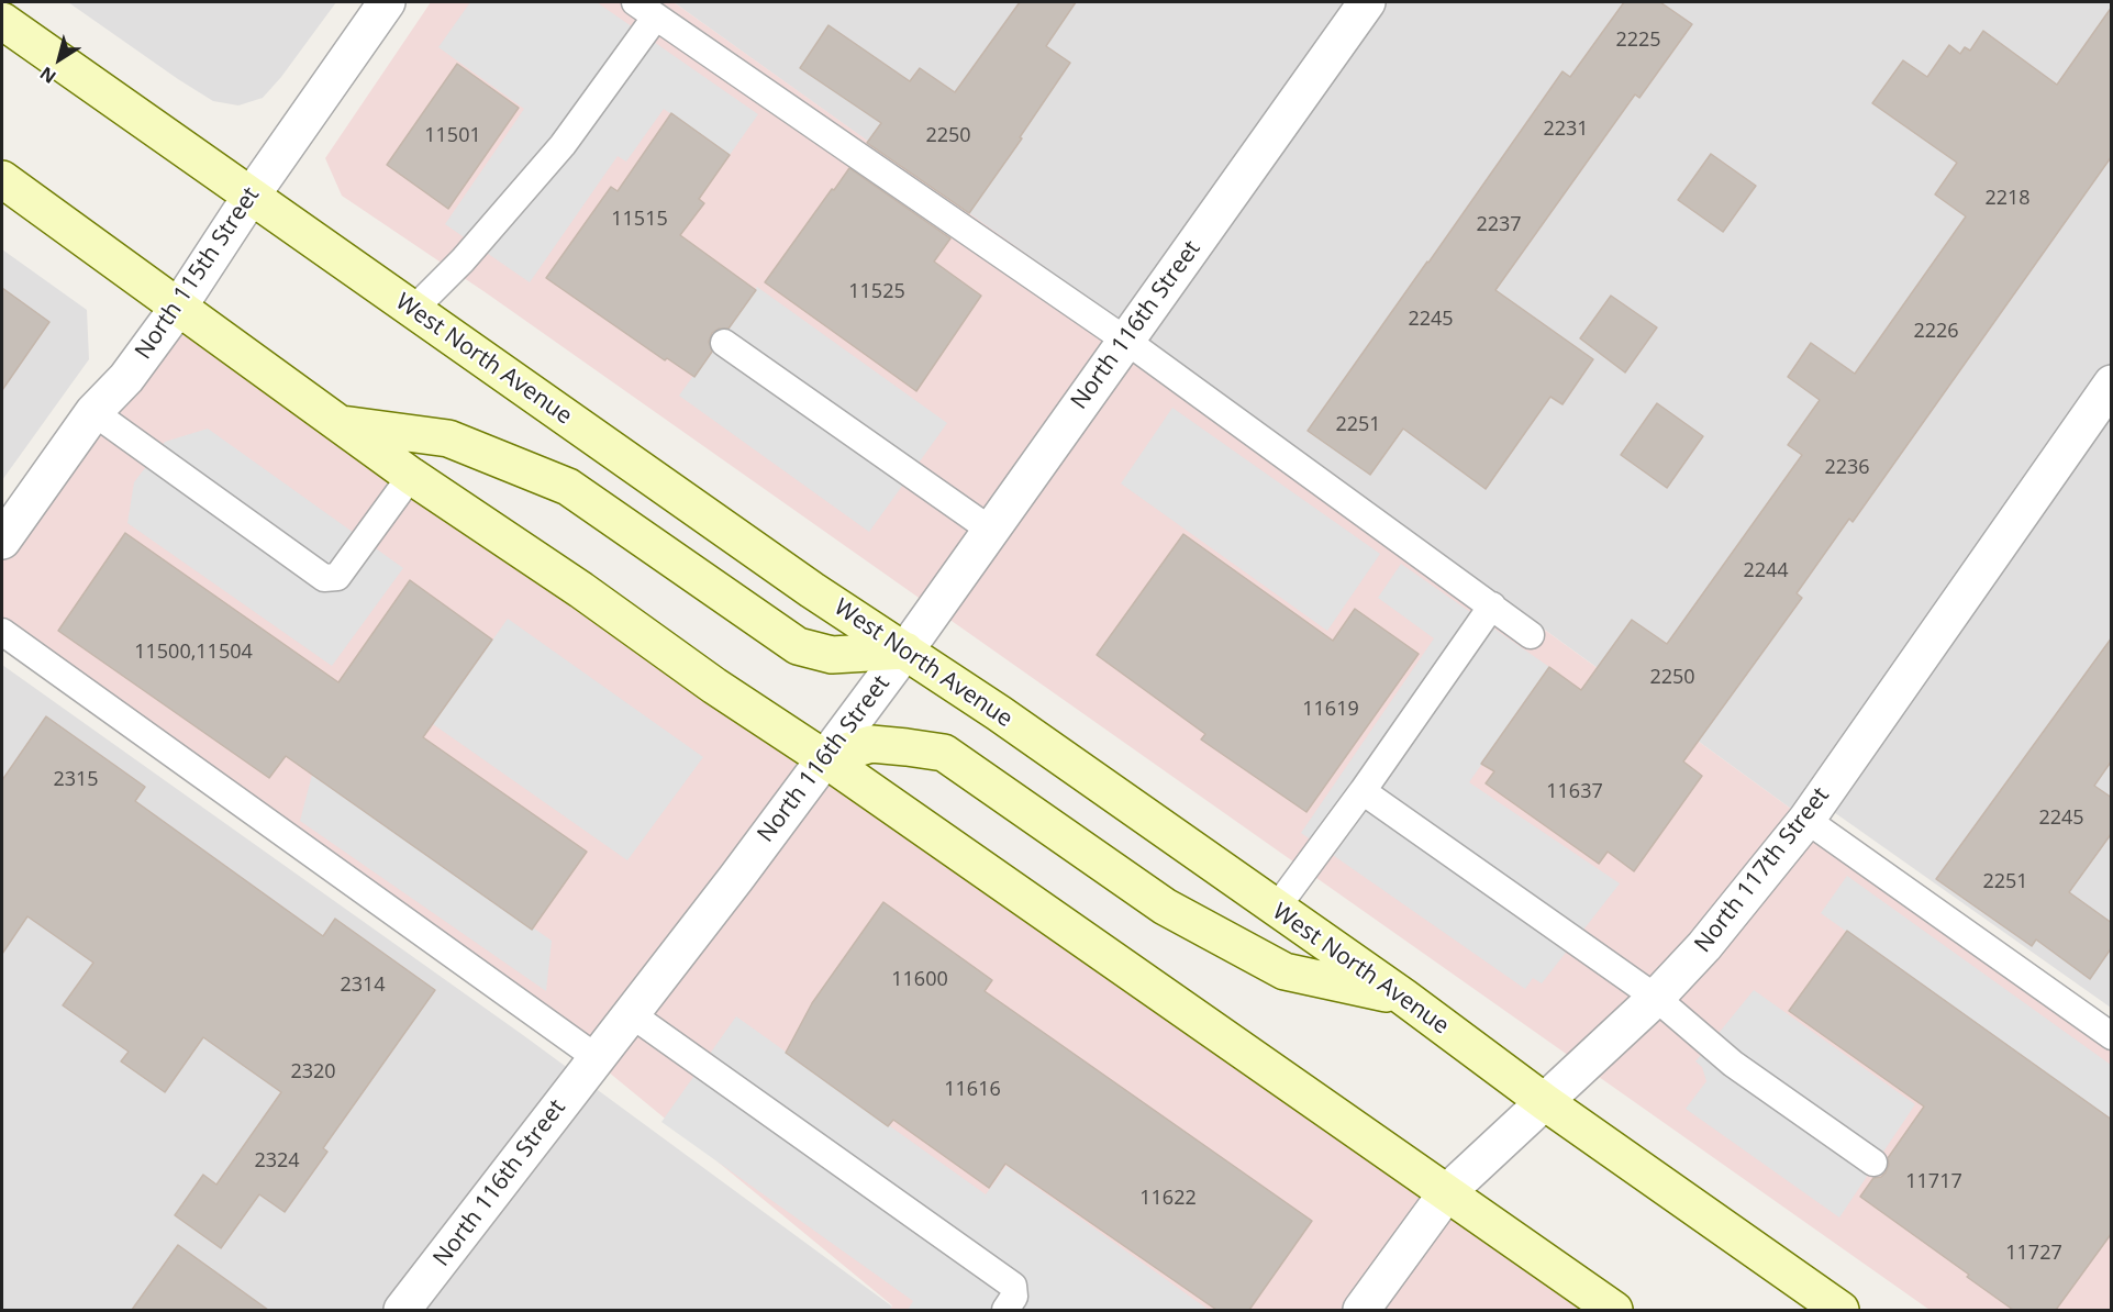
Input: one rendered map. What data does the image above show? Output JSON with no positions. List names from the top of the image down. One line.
{"streets":{"main road":["West North Avenue"],"street":["North 115th Street","North 116th Street","North 117th Street"]},"crossings":[["North 115th Street","West North Avenue"],["North 116th Street","West North Avenue"],["West North Avenue","North 117th Street"]],"house_numbers":["2225","2231","11501","2250","2218","11515","2237","11525","2245","2226","2251","2236","2244","11500,11504","2250","11619","2315","11637","2245","2251","11600","2314","2320","11616","2324","11717","11622","11727"],"north":"bottom left"}
